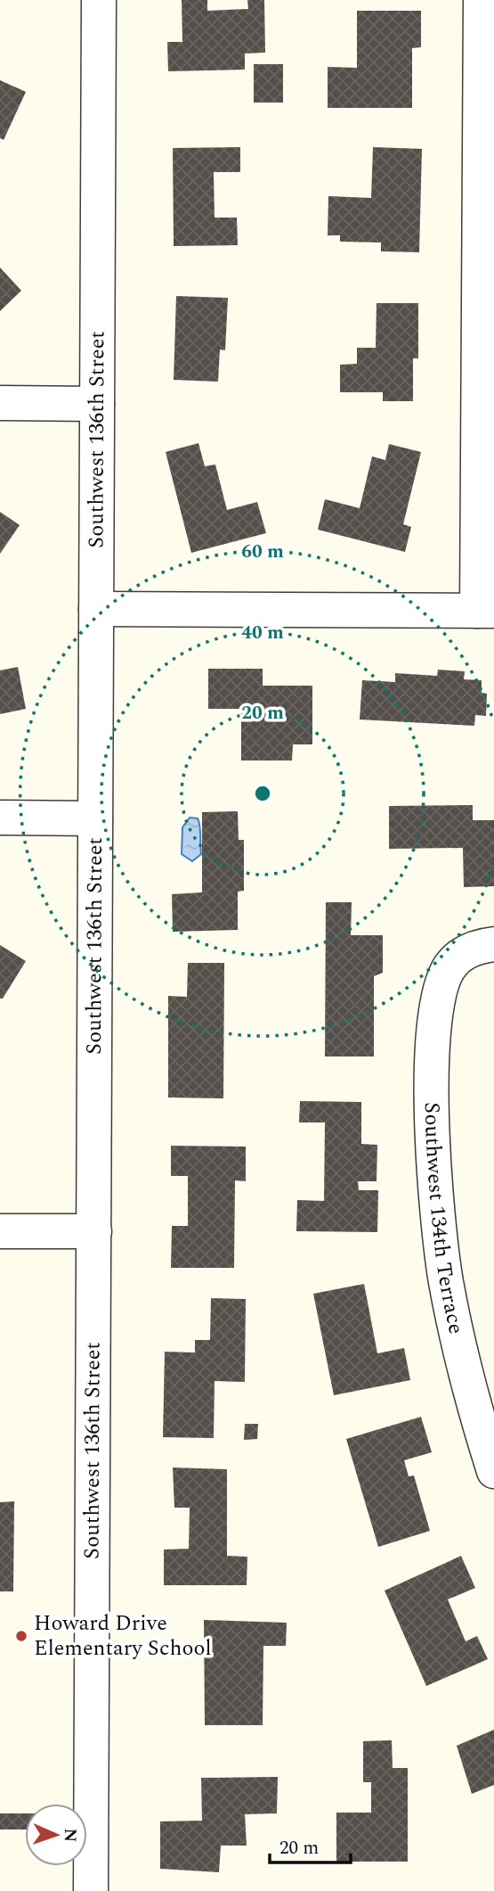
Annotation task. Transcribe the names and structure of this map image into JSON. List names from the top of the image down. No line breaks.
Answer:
{"streets":{"street":["Southwest 136th Street","Southwest 134th Terrace"]},"places":["Howard Drive Elementary School"],"scale_bar":"20 m","north":"right","rings":["60 m","40 m","20 m"]}
